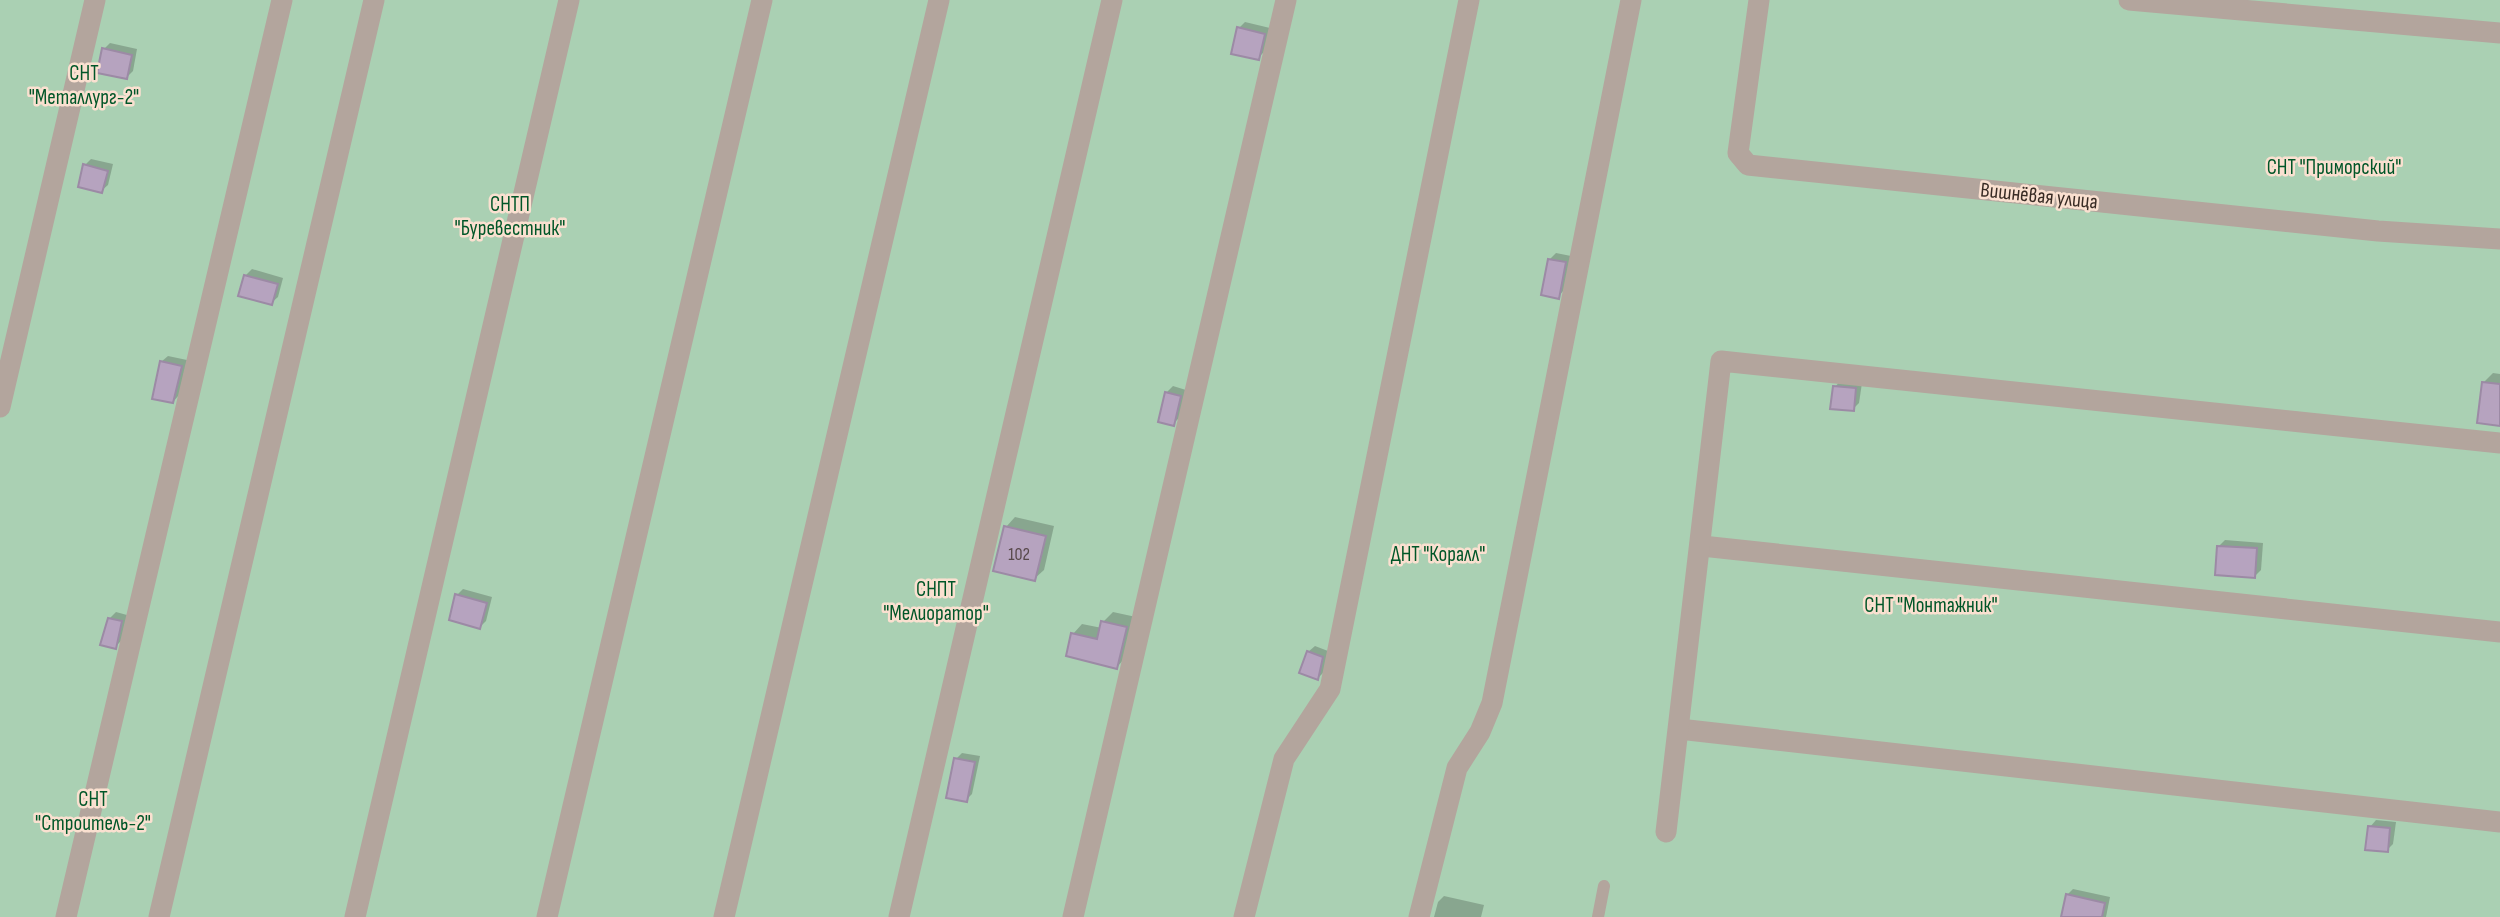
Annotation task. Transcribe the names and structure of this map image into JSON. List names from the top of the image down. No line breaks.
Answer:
{"streets":{"street":["Вишнёвая улица"]},"parks":["СНТ \"Металлург-2\"","СНТ \"Приморский\"","СНТП \"Буревестник\"","ДНТ \"Коралл\"","СНПТ \"Мелиоратор\"","СНТ \"Монтажник\"","СНТ \"Строитель-2\""],"house_numbers":["102"]}
